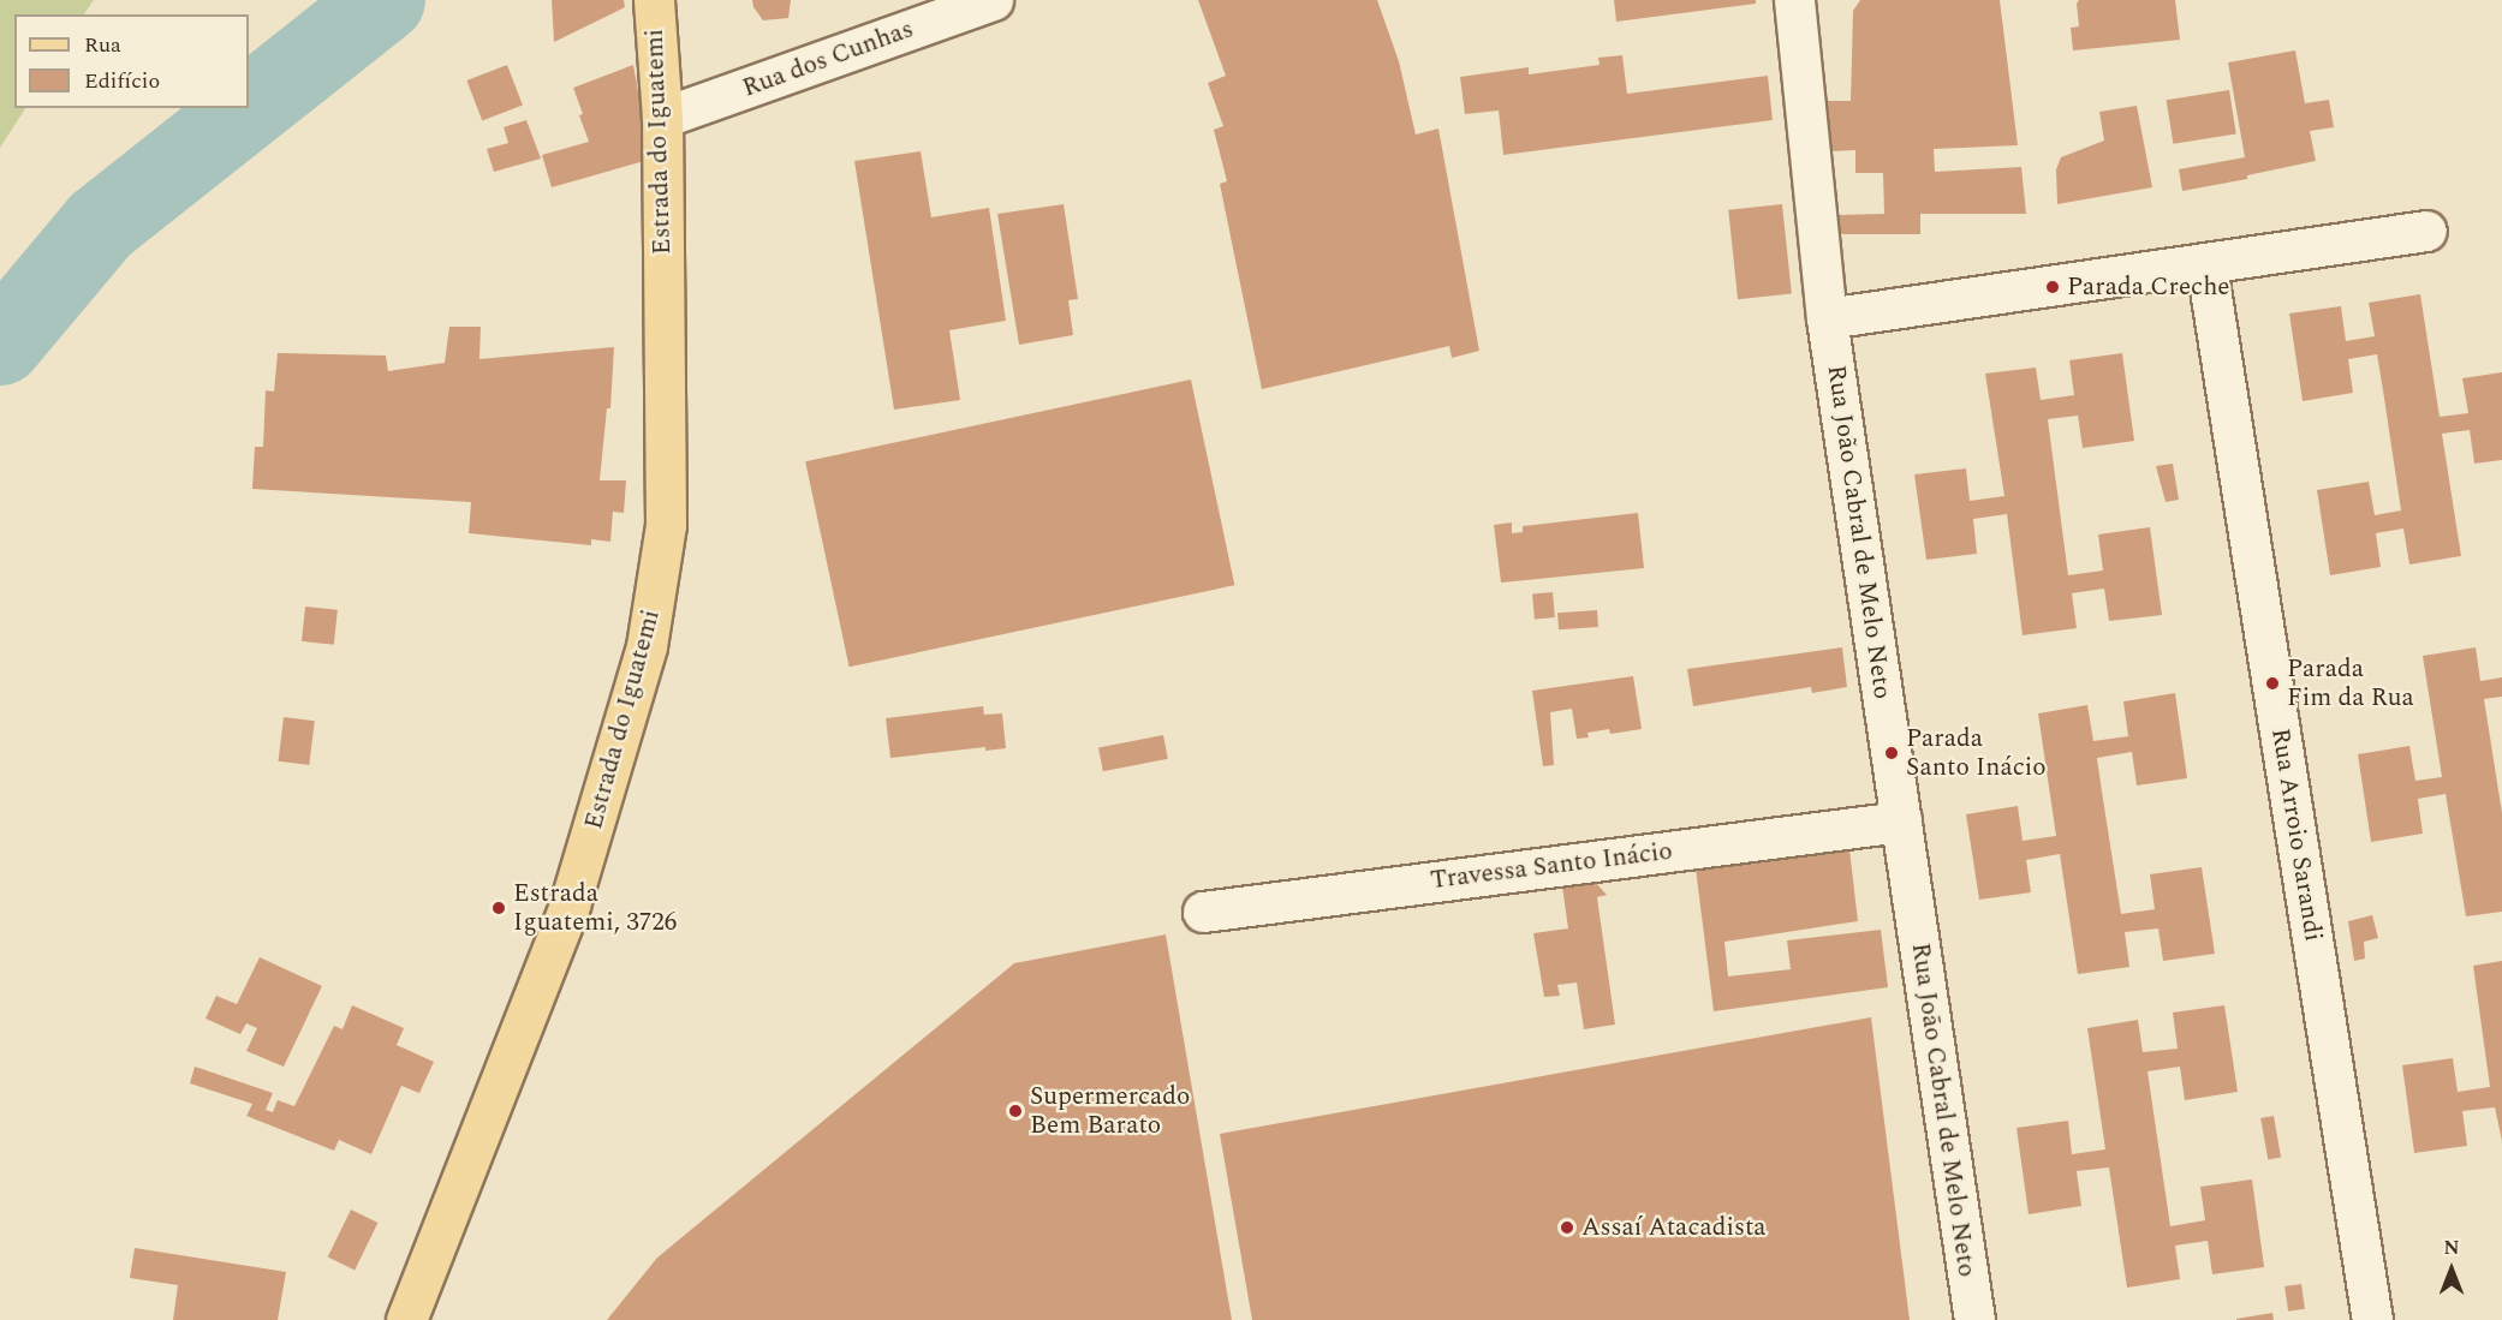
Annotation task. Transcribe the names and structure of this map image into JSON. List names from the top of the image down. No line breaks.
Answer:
{"streets":{"main road":["Estrada do Iguatemi"],"street":["Rua dos Cunhas","Rua João Cabral de Melo Neto","Rua Arroio Sarandi","Travessa Santo Inácio"]},"crossings":[["Rua dos Cunhas","Estrada do Iguatemi"],["Rua João Cabral de Melo Neto","Travessa Santo Inácio"]],"places":["Parada Creche","Parada Fim da Rua","Parada Santo Inácio","Estrada Iguatemi, 3726","Supermercado Bem Barato","Assaí Atacadista"],"legend":["Rua","Edifício"],"north":"top"}
